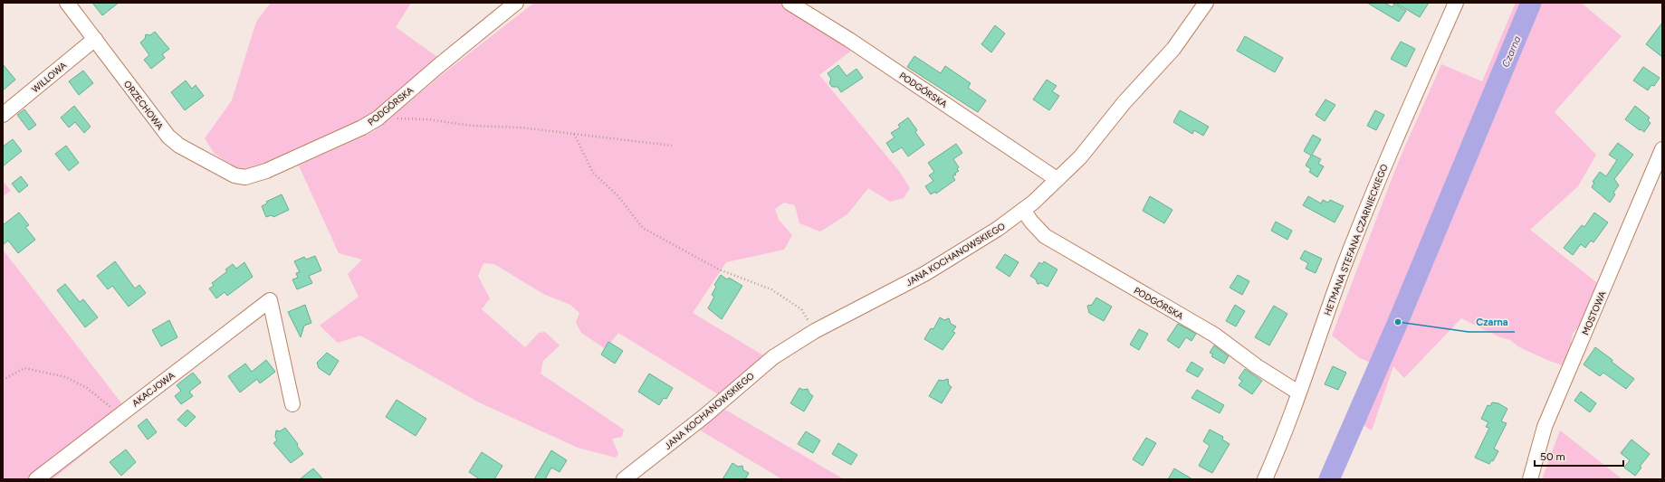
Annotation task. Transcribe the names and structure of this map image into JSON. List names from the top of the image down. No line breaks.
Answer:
{"streets":{"street":["WILLOWA","PODGÓRSKA","ORZECHOWA","HETMANA STEFANA CZARNIECKIEGO","JANA KOCHANOWSKIEGO","MOSTOWA","AKACJOWA"]},"crossings":[["WILLOWA","ORZECHOWA"],["PODGÓRSKA","ORZECHOWA"],["PODGÓRSKA","HETMANA STEFANA CZARNIECKIEGO"],["PODGÓRSKA","JANA KOCHANOWSKIEGO"]],"water":["Czarna"],"places":["Czarna"],"scale_bar":"50 m"}
